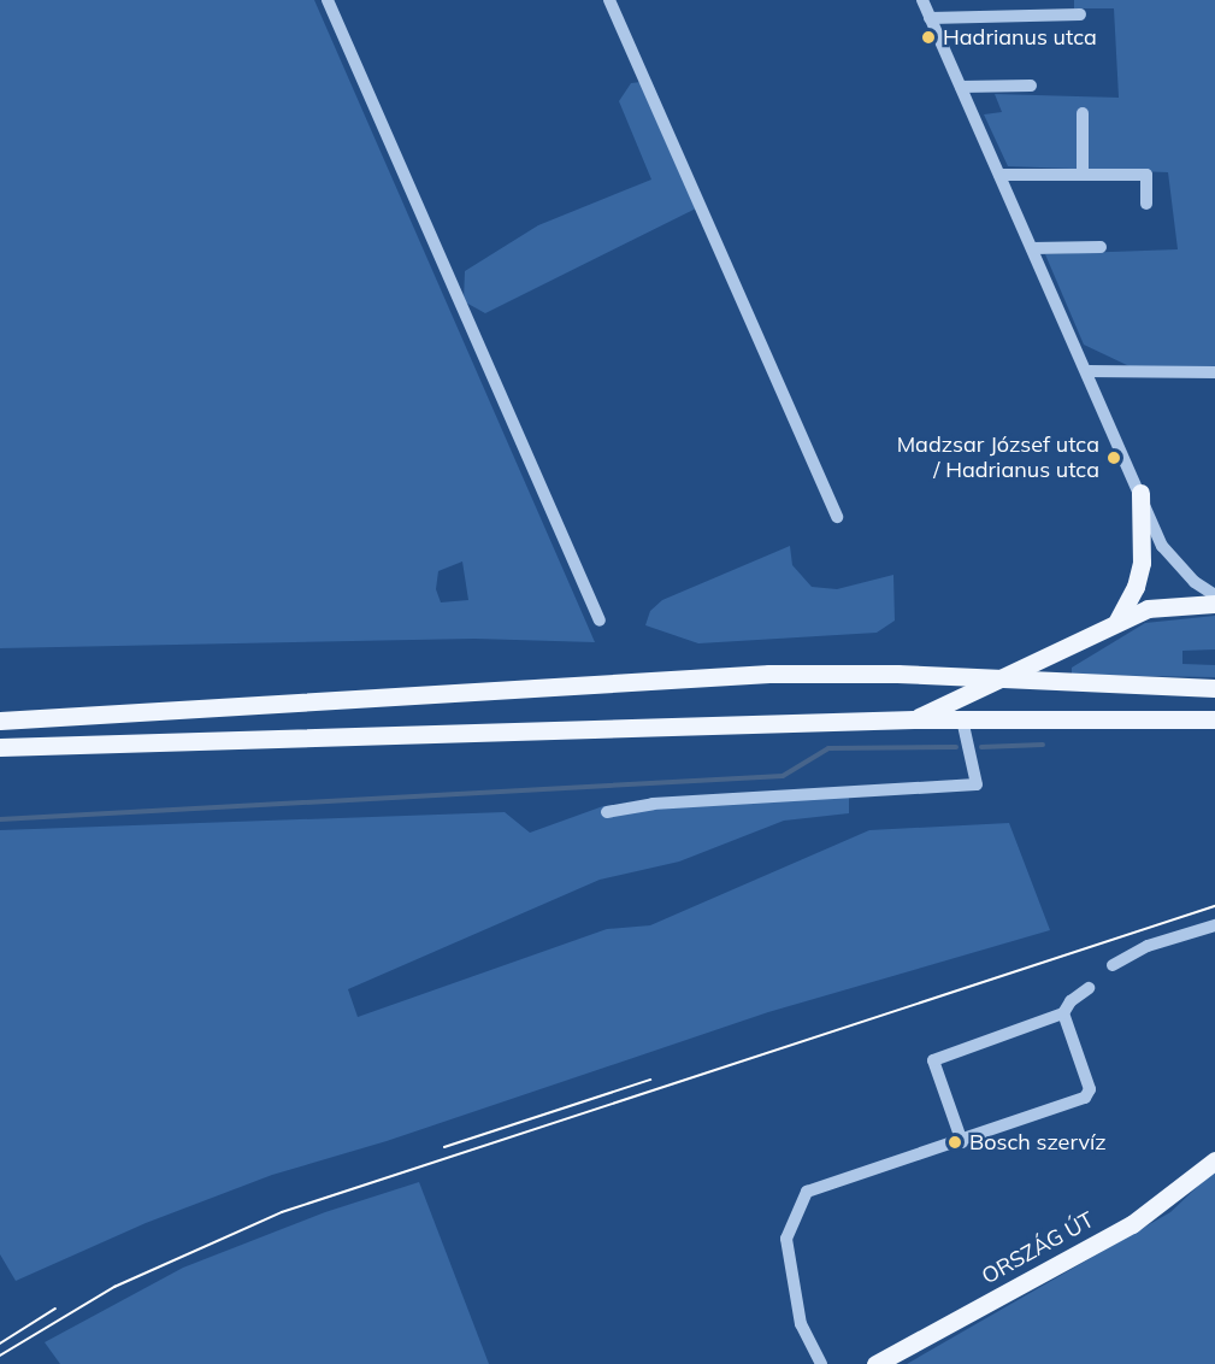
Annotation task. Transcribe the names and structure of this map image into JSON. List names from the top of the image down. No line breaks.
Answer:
{"streets":{"main road":["ORSZÁG ÚT"]},"places":["Hadrianus utca","Madzsar József utca / Hadrianus utca","Bosch szervíz"]}
